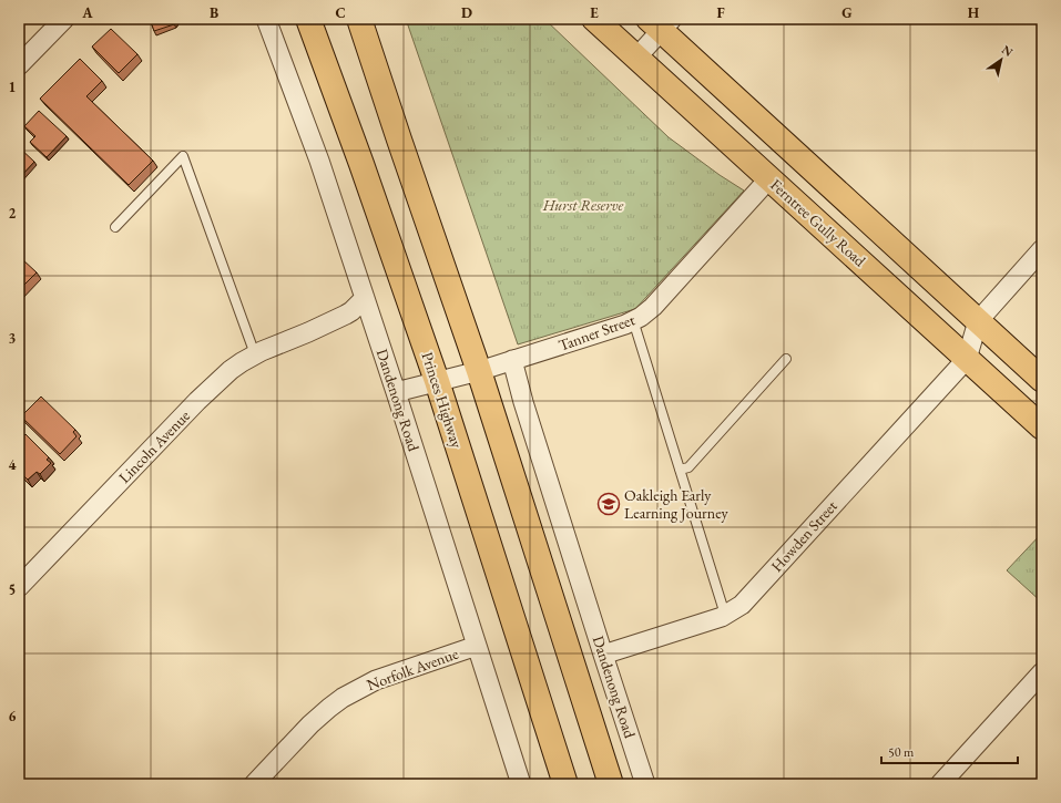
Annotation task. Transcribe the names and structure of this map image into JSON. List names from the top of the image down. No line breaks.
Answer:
{"streets":{"main road":["Ferntree Gully Road","Princes Highway"],"street":["Tanner Street","Dandenong Road","Lincoln Avenue","Howden Street","Norfolk Avenue"]},"crossings":[["Ferntree Gully Road","Tanner Street"],["Ferntree Gully Road","Howden Street"],["Tanner Street","Dandenong Road"],["Tanner Street","Princes Highway"],["Dandenong Road","Lincoln Avenue"],["Dandenong Road","Howden Street"],["Dandenong Road","Norfolk Avenue"]],"parks":["Hurst Reserve"],"places":{"school or university":["Oakleigh Early Learning Journey"]},"scale_bar":"50 m","north":"top right","grid":{"columns":["A","B","C","D","E","F","G","H"],"rows":["1","2","3","4","5","6"]}}
